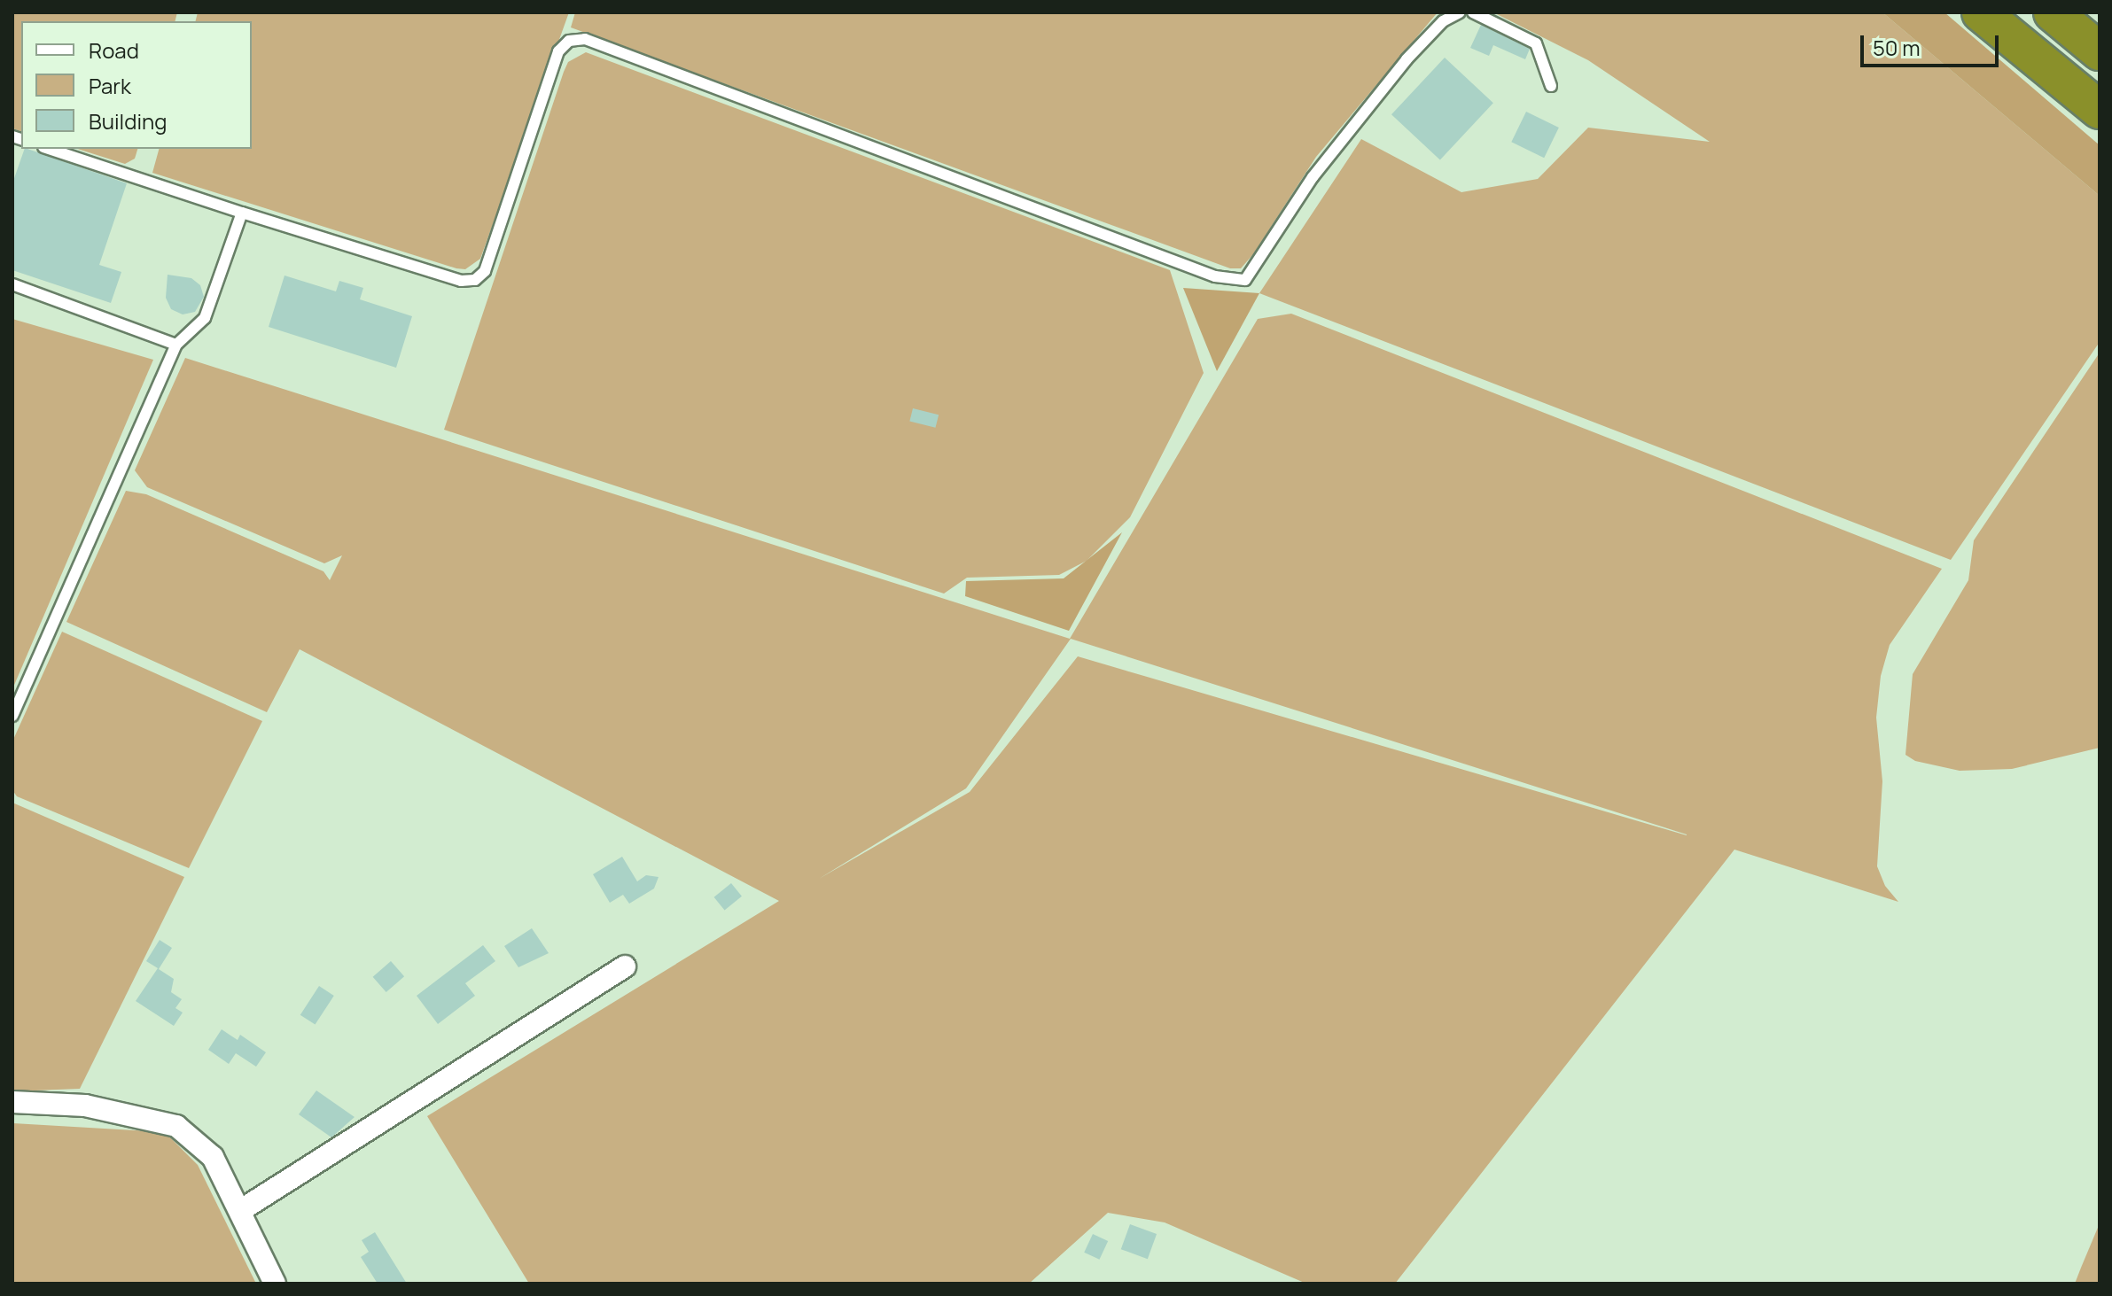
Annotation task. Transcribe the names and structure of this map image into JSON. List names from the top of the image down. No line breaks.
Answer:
{"legend":["Road","Park","Building"],"scale_bar":"50 m"}
